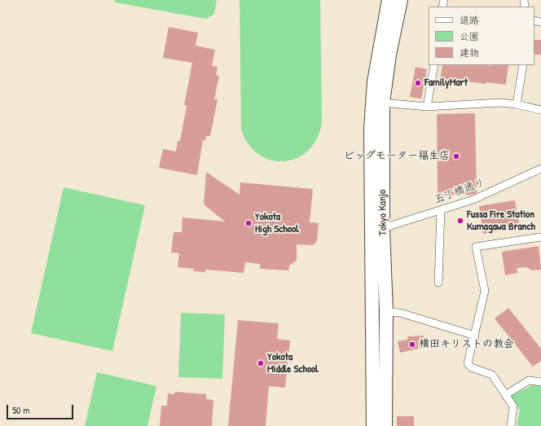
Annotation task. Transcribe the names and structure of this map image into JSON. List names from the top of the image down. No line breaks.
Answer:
{"streets":{"highway":["Tokyo Kanjo"],"street":["五丁橋通り"]},"crossings":[["五丁橋通り","Tokyo Kanjo"]],"places":["FamilyMart","ビッグモーター福生店","Fussa Fire Station Kumagawa Branch","Yokota High School","横田キリストの教会","Yokota Middle School"],"legend":["道路","公園","建物"],"scale_bar":"50 m"}
